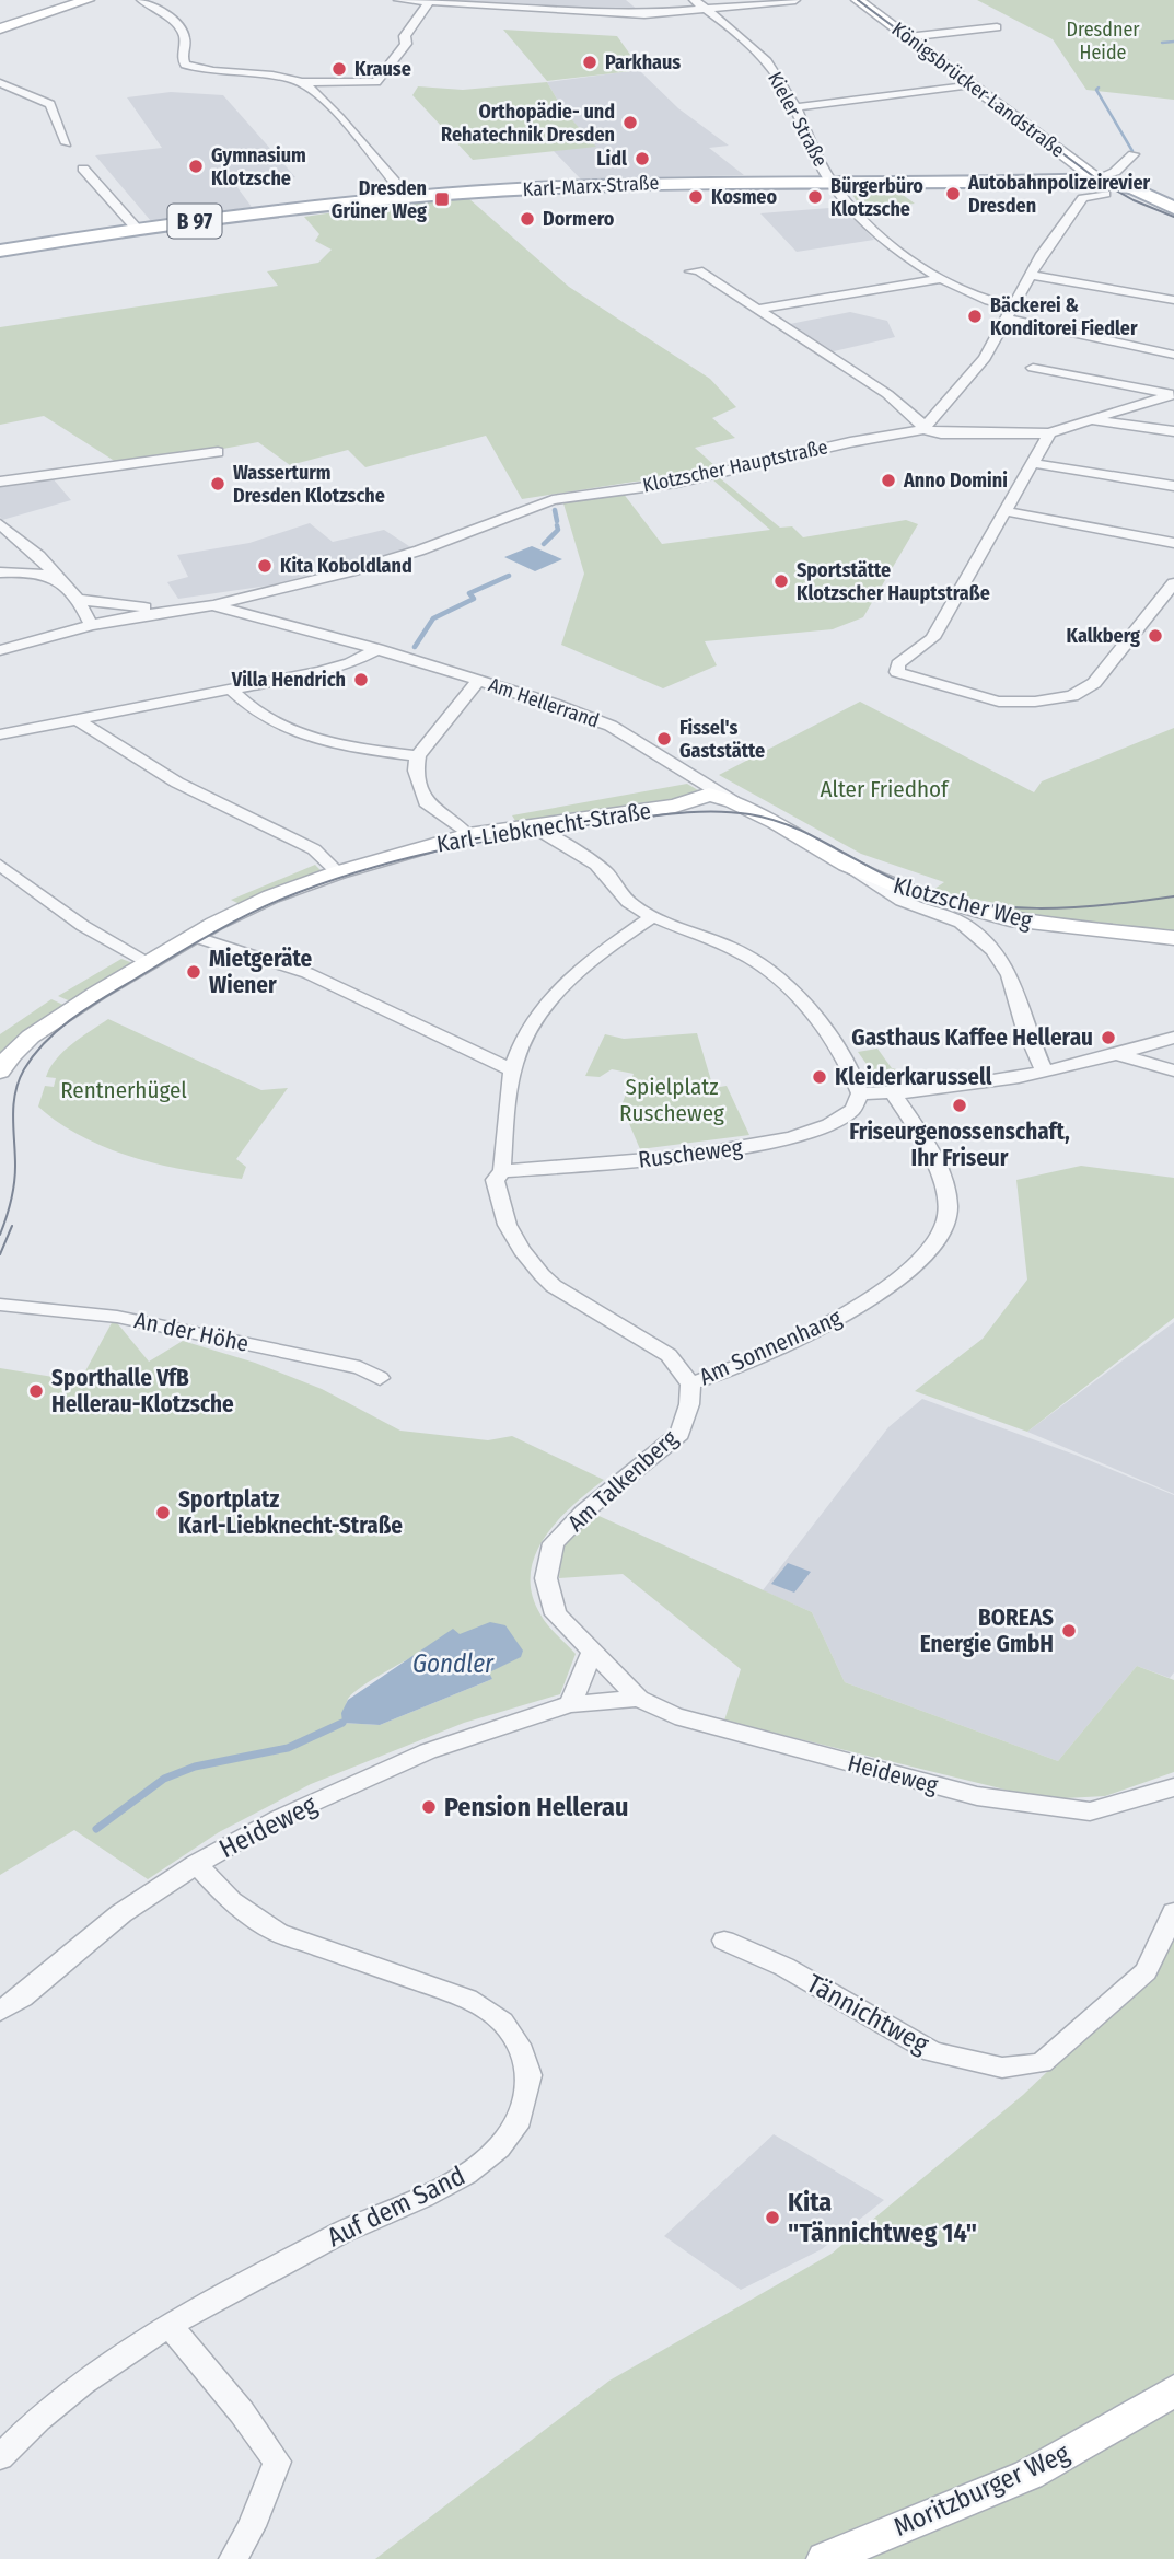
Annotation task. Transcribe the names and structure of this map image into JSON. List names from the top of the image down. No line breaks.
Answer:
{"streets":{"main road":["Königsbrücker Landstraße","Karl-Marx-Straße","B 97"],"street":["Kieler Straße","Klotzscher Hauptstraße","Am Hellerrand","Karl-Liebknecht-Straße","Klotzscher Weg","Ruscheweg","An der Höhe","Am Sonnenhang","Am Talkenberg","Heideweg","Tännichtweg","Auf dem Sand","Moritzburger Weg"]},"crossings":[["Königsbrücker Landstraße","Karl-Marx-Straße"],["Kieler Straße","Karl-Marx-Straße"],["Klotzscher Hauptstraße","Am Hellerrand"],["Am Hellerrand","Karl-Liebknecht-Straße"],["Am Hellerrand","Klotzscher Weg"],["Am Sonnenhang","Am Talkenberg"],["Am Talkenberg","Heideweg"],["Heideweg","Auf dem Sand"]],"water":["Gondler"],"parks":["Dresdner Heide","Alter Friedhof","Spielplatz Ruscheweg","Rentnerhügel"],"places":{"other":["Parkhaus","Krause","Orthopädie- und Rehatechnik Dresden","Lidl","Gymnasium Klotzsche","Autobahnpolizeirevier Dresden","Kosmeo","Bürgerbüro Klotzsche","Dormero","Bäckerei & Konditorei Fiedler","Anno Domini","Wasserturm Dresden Klotzsche","Kita Koboldland","Sportstätte Klotzscher Hauptstraße","Kalkberg","Villa Hendrich","Fissel's Gaststätte","Mietgeräte Wiener","Gasthaus Kaffee Hellerau","Kleiderkarussell","Friseurgenossenschaft, Ihr Friseur","Sporthalle VfB Hellerau-Klotzsche","Sportplatz Karl-Liebknecht-Straße","BOREAS Energie GmbH","Pension Hellerau","Kita \"Tännichtweg 14\""],"transit":["Dresden Grüner Weg"]}}
